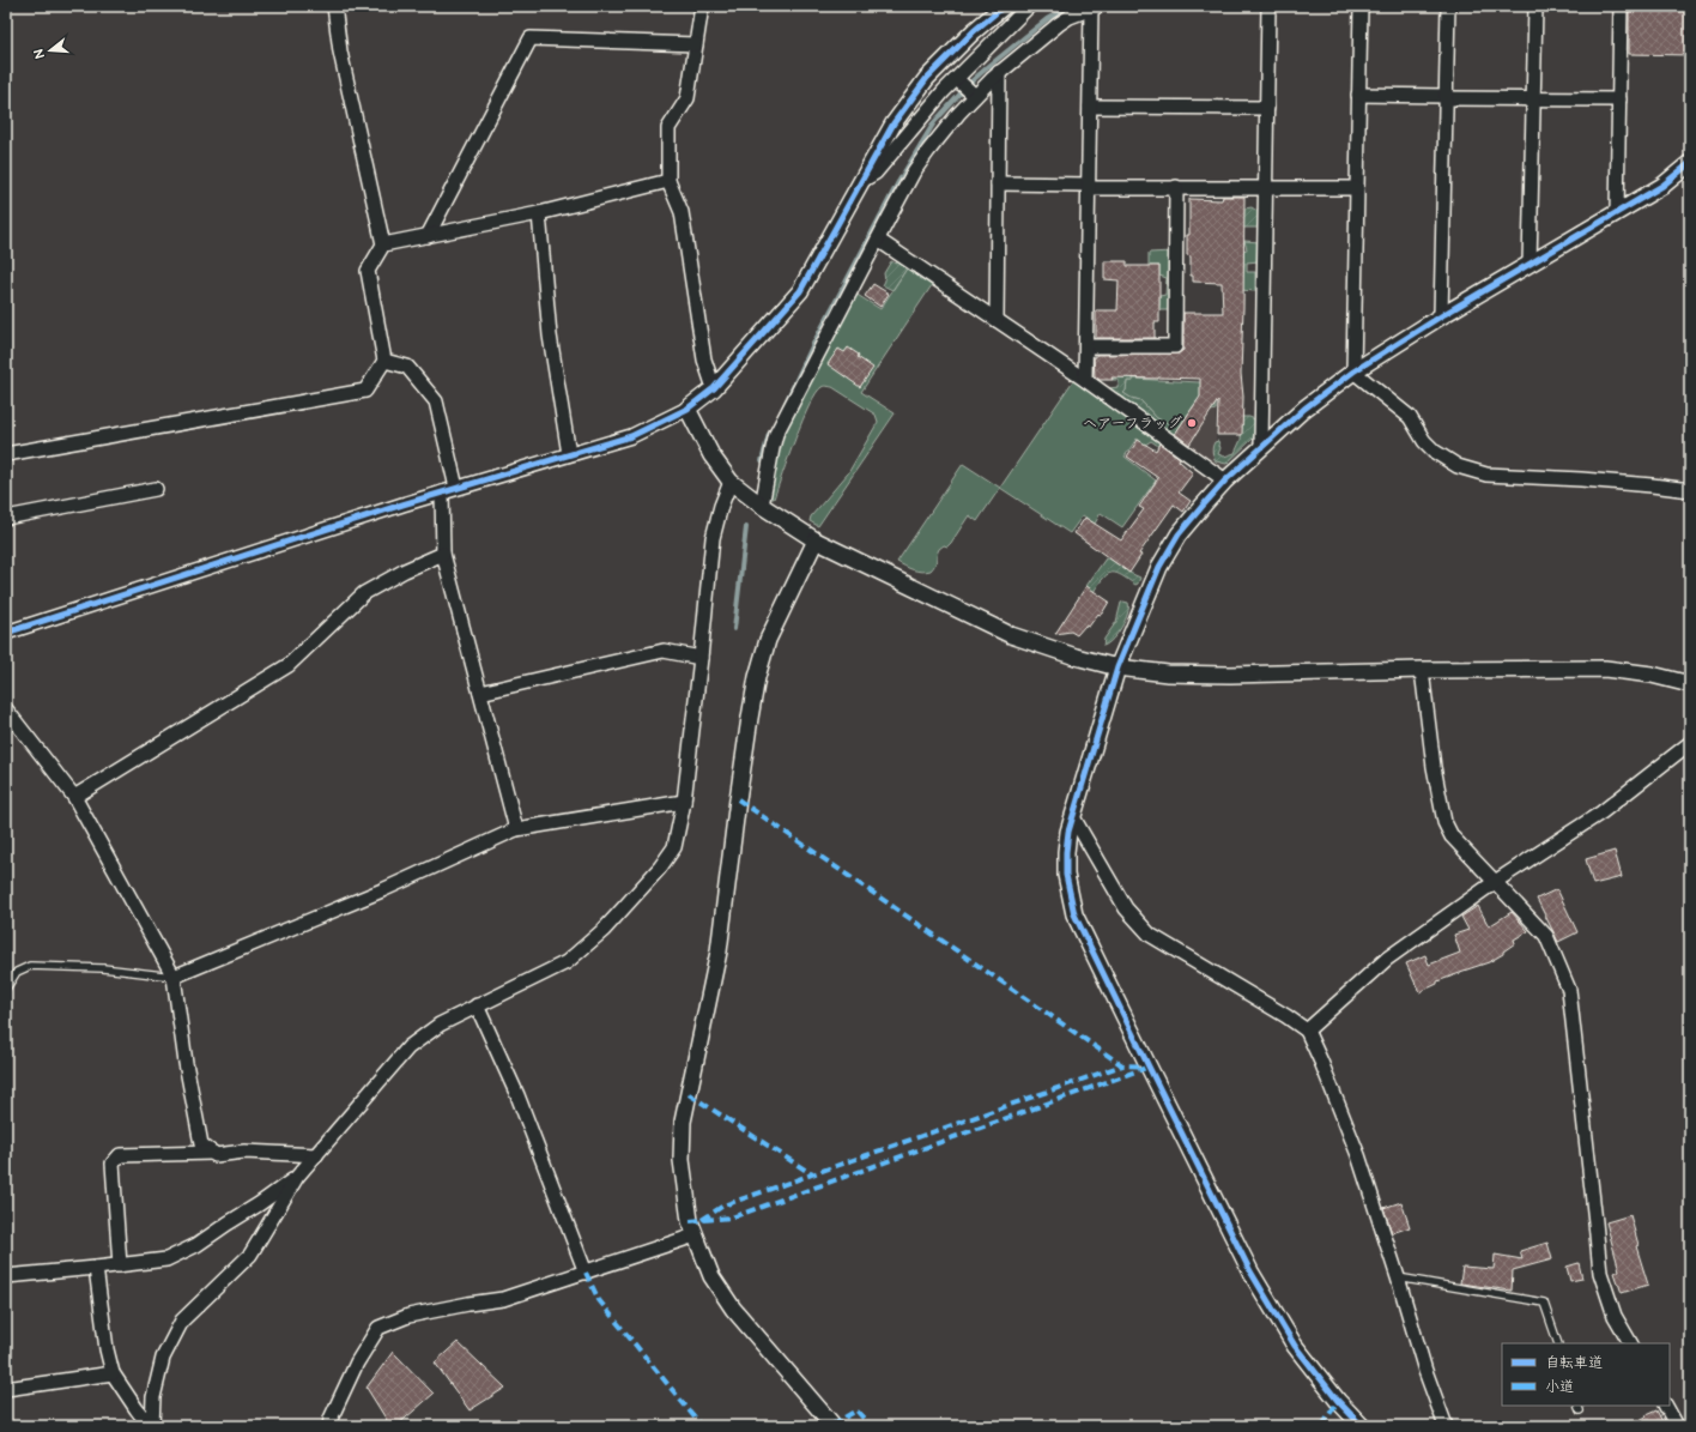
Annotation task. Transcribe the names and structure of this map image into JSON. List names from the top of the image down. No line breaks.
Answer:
{"places":["ヘアーフラッグ"],"legend":["自転車道","小道"],"north":"left"}
